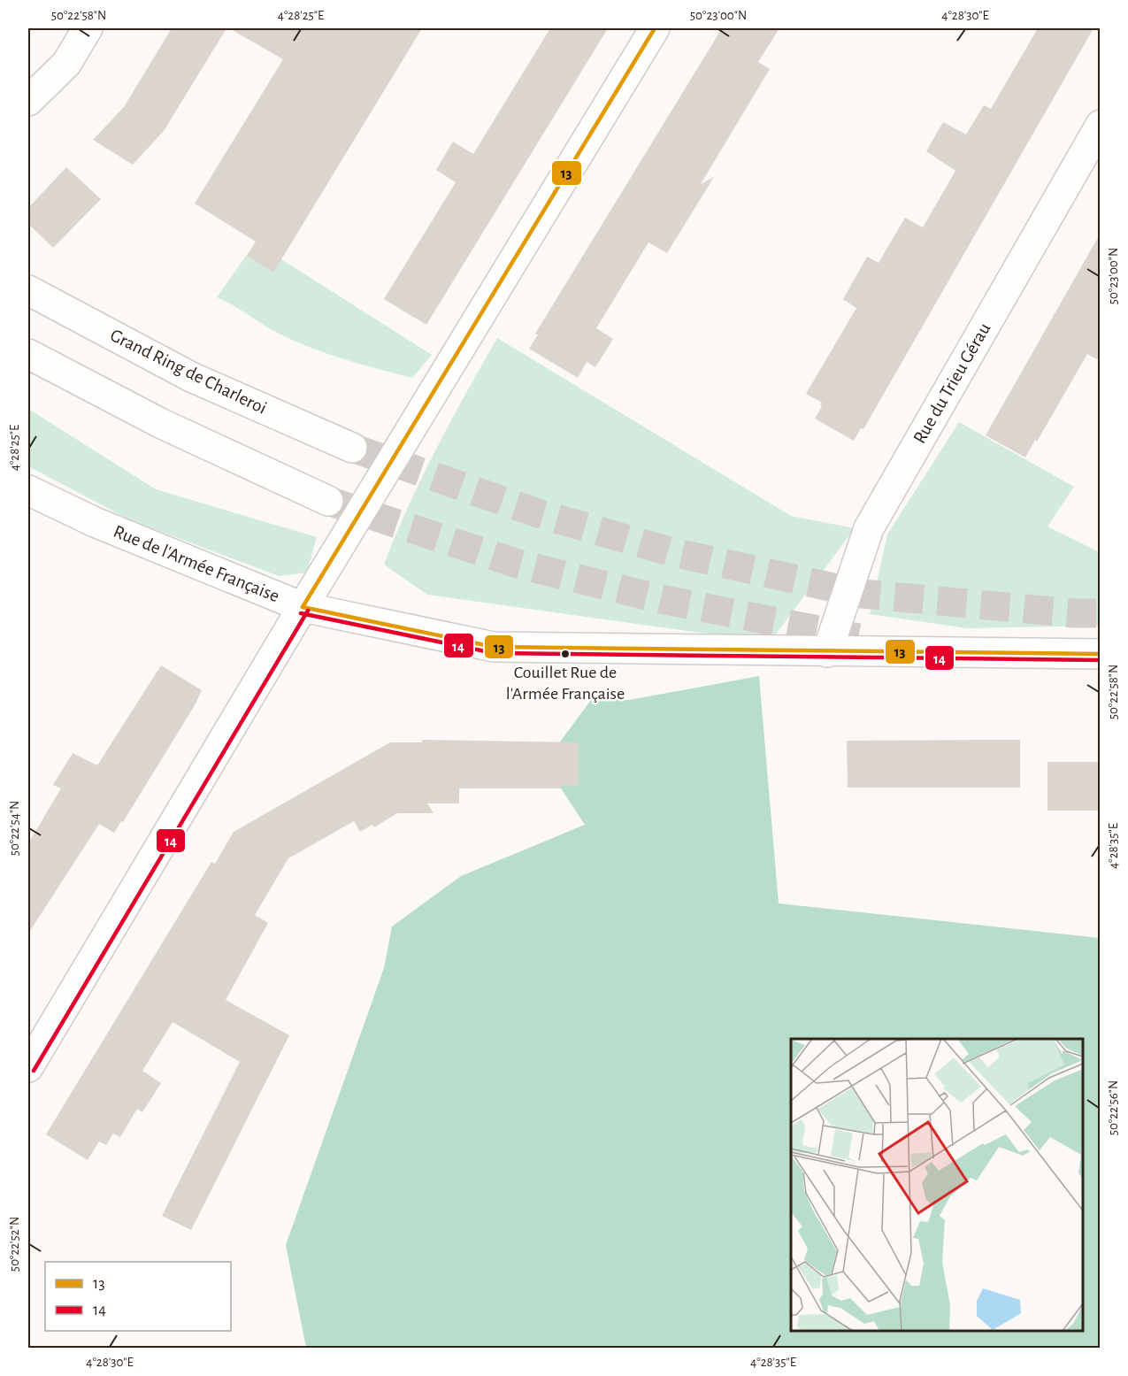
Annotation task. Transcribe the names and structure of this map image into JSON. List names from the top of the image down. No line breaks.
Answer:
{"streets":{"main road":["Grand Ring de Charleroi","Rue du Trieu Gérau","Rue de l'Armée Française"]},"crossings":[["Rue du Trieu Gérau","Rue de l'Armée Française"]],"places":["Couillet Rue de l'Armée Française"],"lines":["transit line 13","transit line 14"],"legend":["13","14"],"coordinates":["50°22'58\"N","4°28'25\"E","50°23'00\"N","4°28'30\"E","50°22'54\"N","4°28'35\"E","50°22'56\"N","50°22'52\"N"]}
